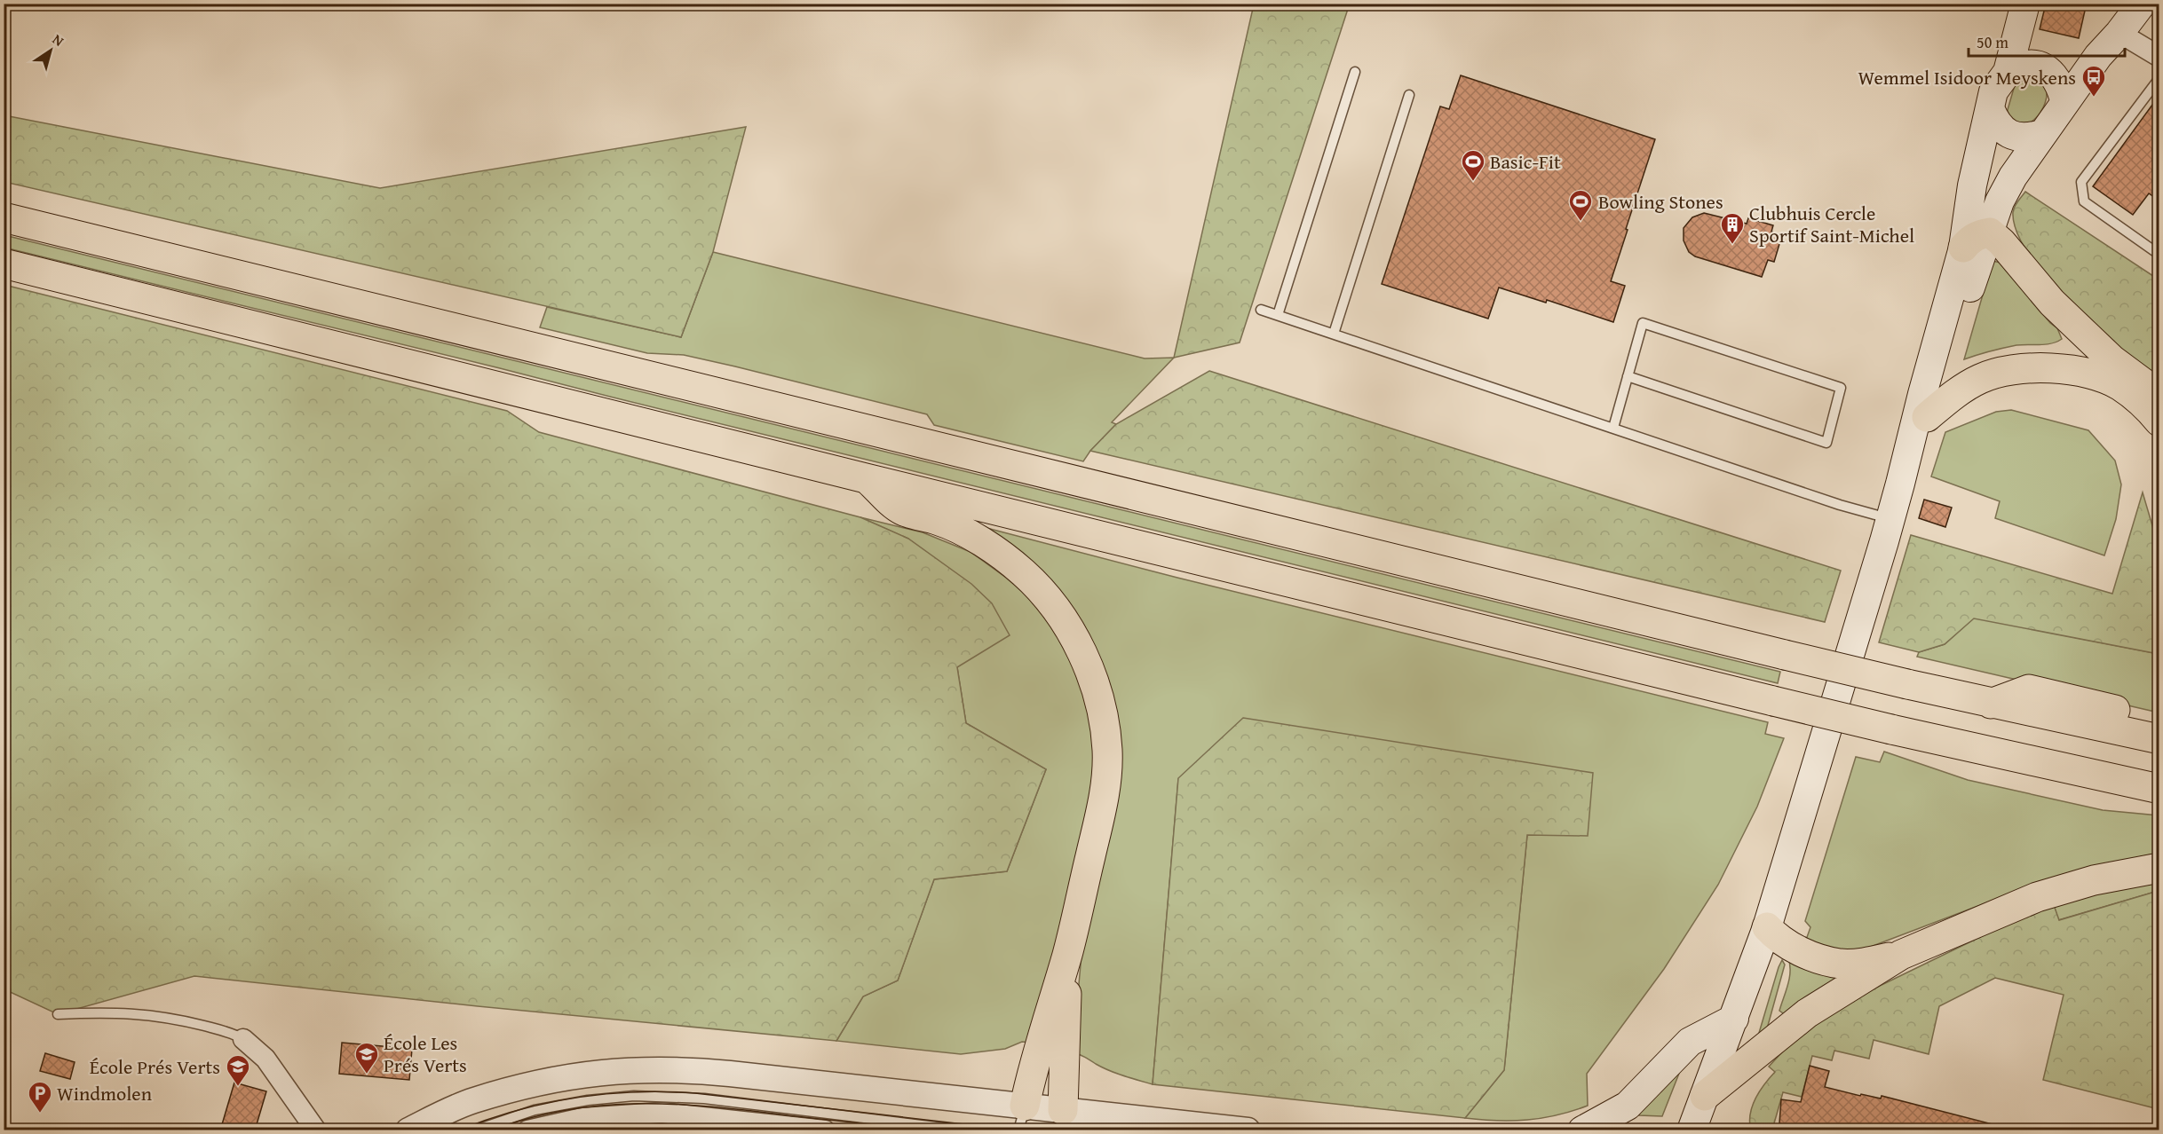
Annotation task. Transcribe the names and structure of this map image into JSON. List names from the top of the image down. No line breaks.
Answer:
{"places":{"bus stop":["Wemmel Isidoor Meyskens"],"sports":["Basic-Fit","Bowling Stones"],"building":["Clubhuis Cercle Sportif Saint-Michel"],"school or university":["École Les Prés Verts","École Prés Verts"],"parking":["Windmolen"]},"scale_bar":"50 m","north":"top right"}
